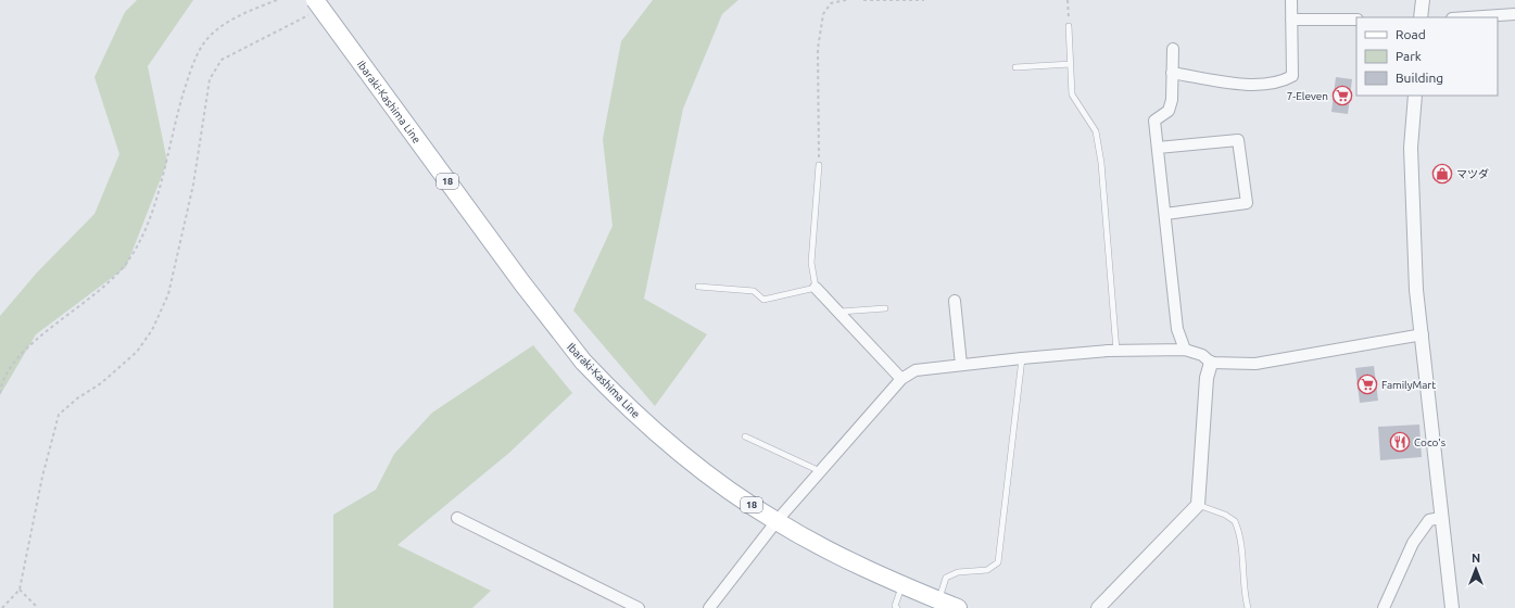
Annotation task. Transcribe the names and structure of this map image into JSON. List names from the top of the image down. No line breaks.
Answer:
{"streets":{"main road":["Ibaraki-Kashima Line","18"]},"places":{"supermarket":["7-Eleven","FamilyMart"],"shop":["マツダ"],"restaurant":["Coco's"]},"legend":["Road","Park","Building"],"north":"top"}
